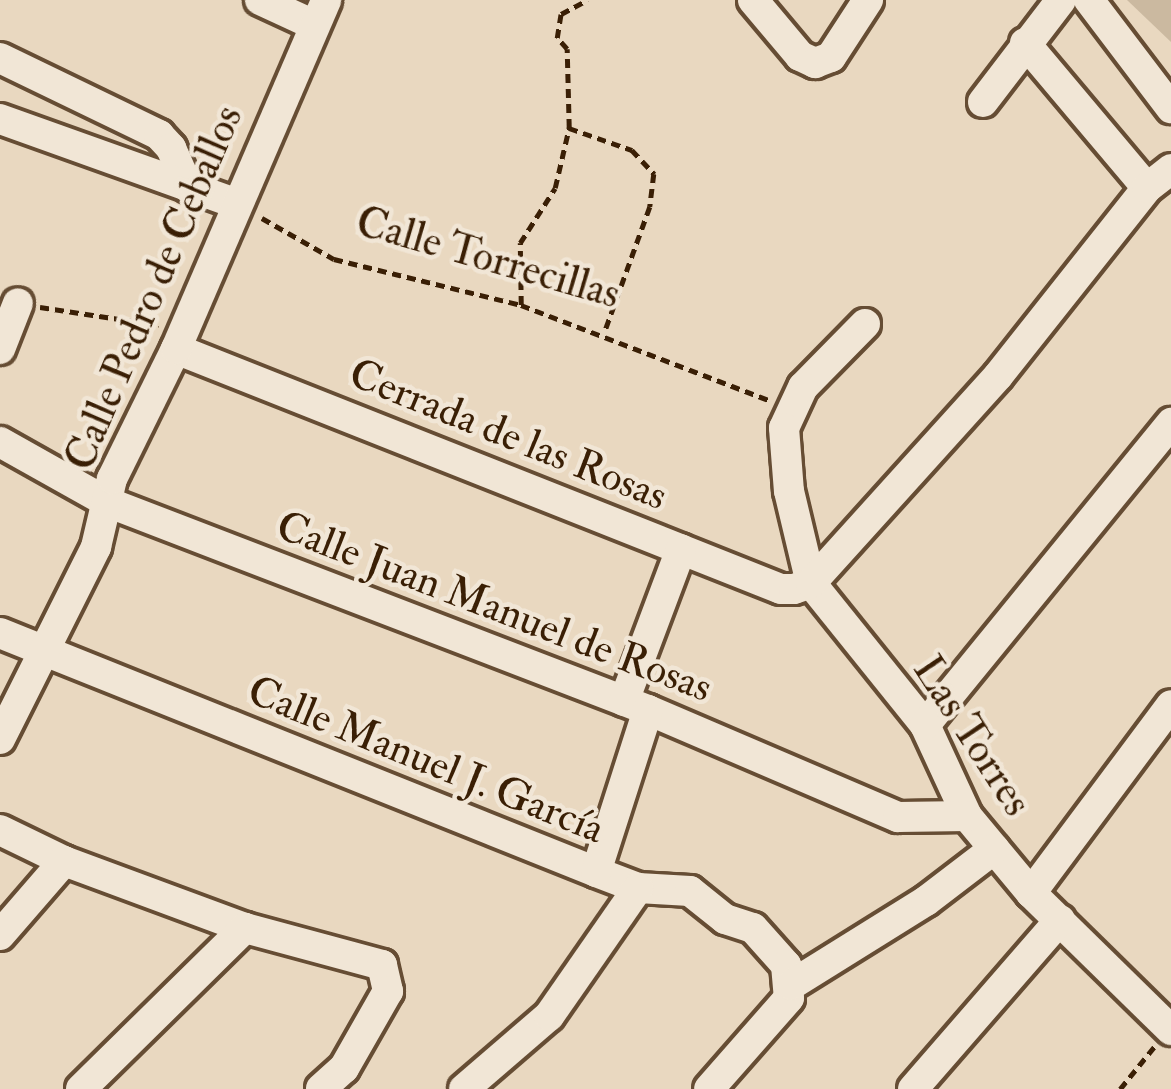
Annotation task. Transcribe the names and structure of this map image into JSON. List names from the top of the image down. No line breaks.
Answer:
{"streets":{"street":["Calle Pedro de Ceballos","Cerrada de las Rosas","Calle Juan Manuel de Rosas","Las Torres","Calle Manuel J. García"],"path":["Calle Torrecillas"]},"crossings":[["Calle Torrecillas","Calle Pedro de Ceballos"],["Calle Pedro de Ceballos","Cerrada de las Rosas"],["Calle Pedro de Ceballos","Calle Juan Manuel de Rosas"],["Calle Pedro de Ceballos","Calle Manuel J. García"],["Cerrada de las Rosas","Las Torres"],["Calle Juan Manuel de Rosas","Las Torres"]]}
